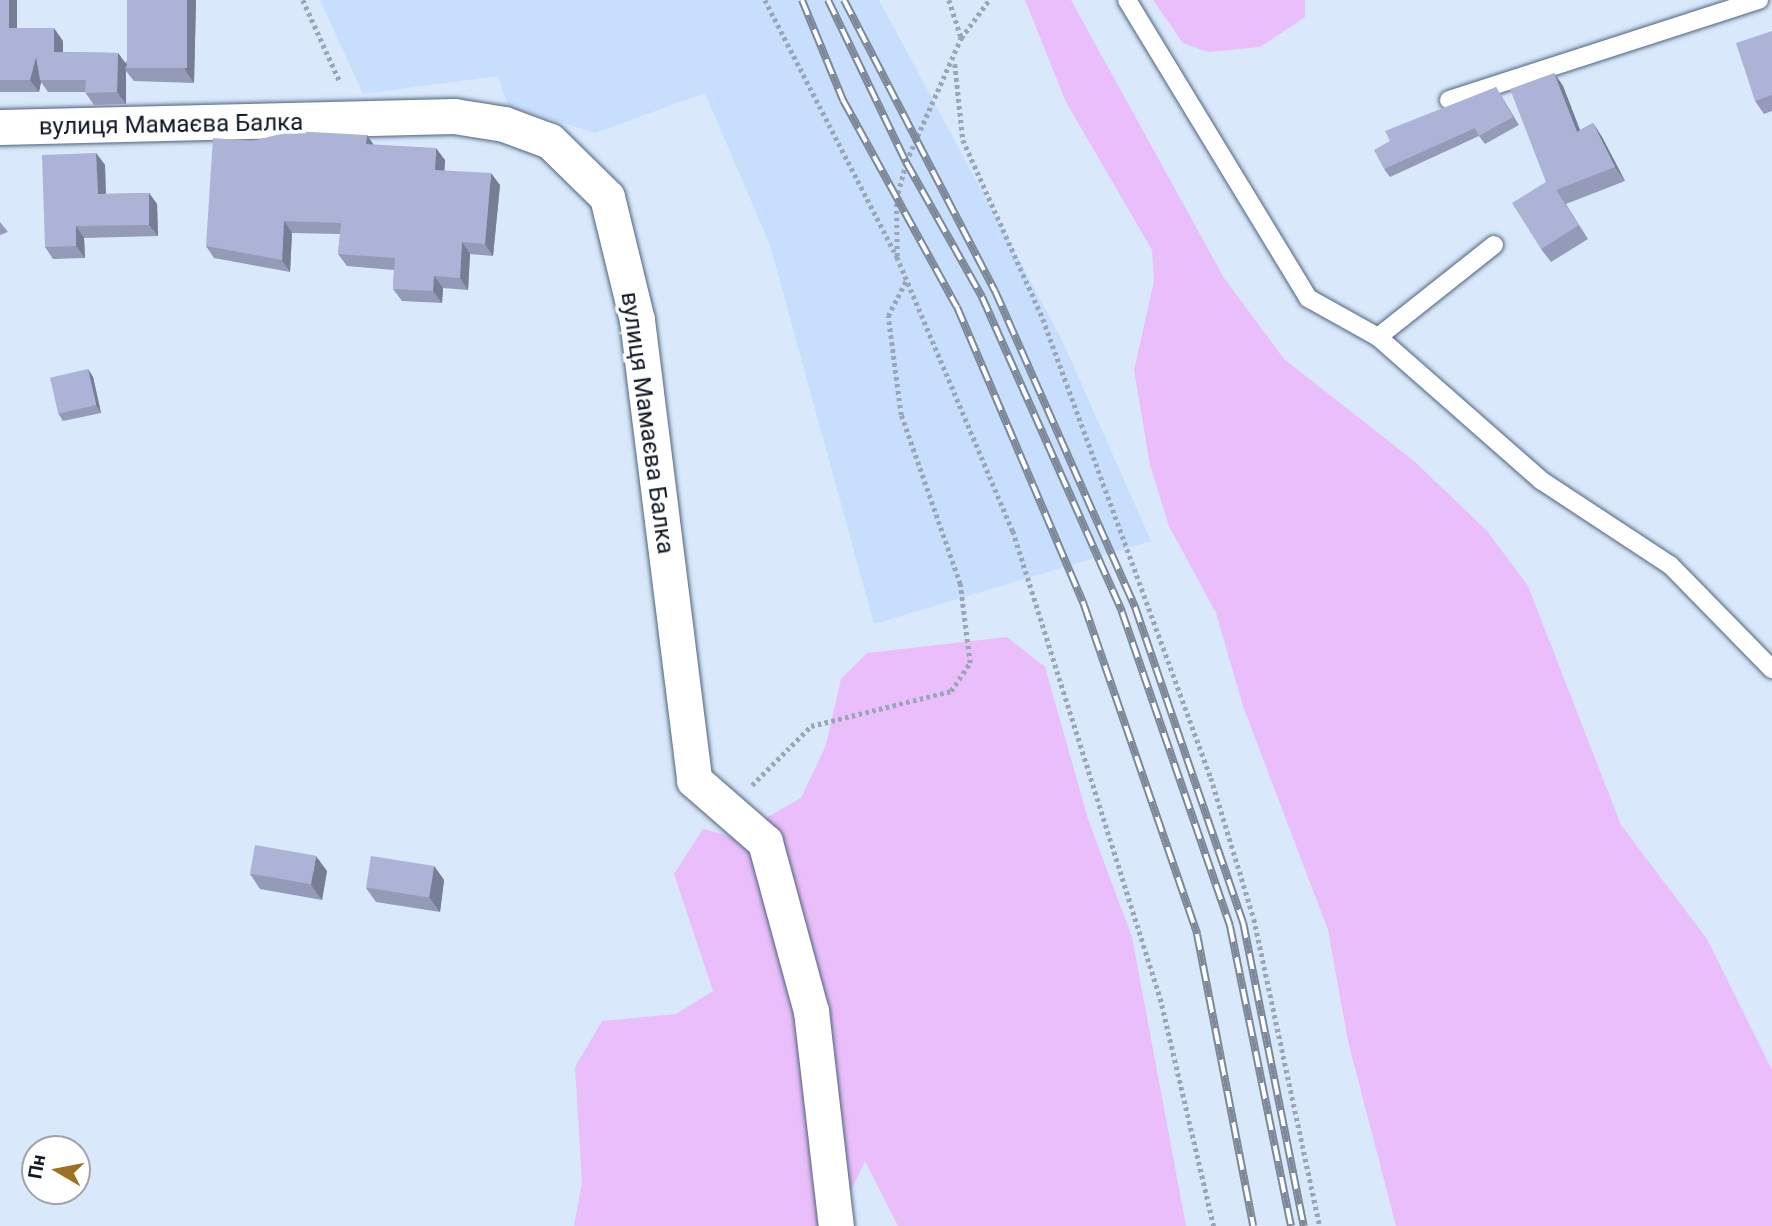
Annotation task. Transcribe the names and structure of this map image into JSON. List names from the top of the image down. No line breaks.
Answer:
{"streets":{"street":["вулиця Мамаєва Балка"]},"north":"left"}
